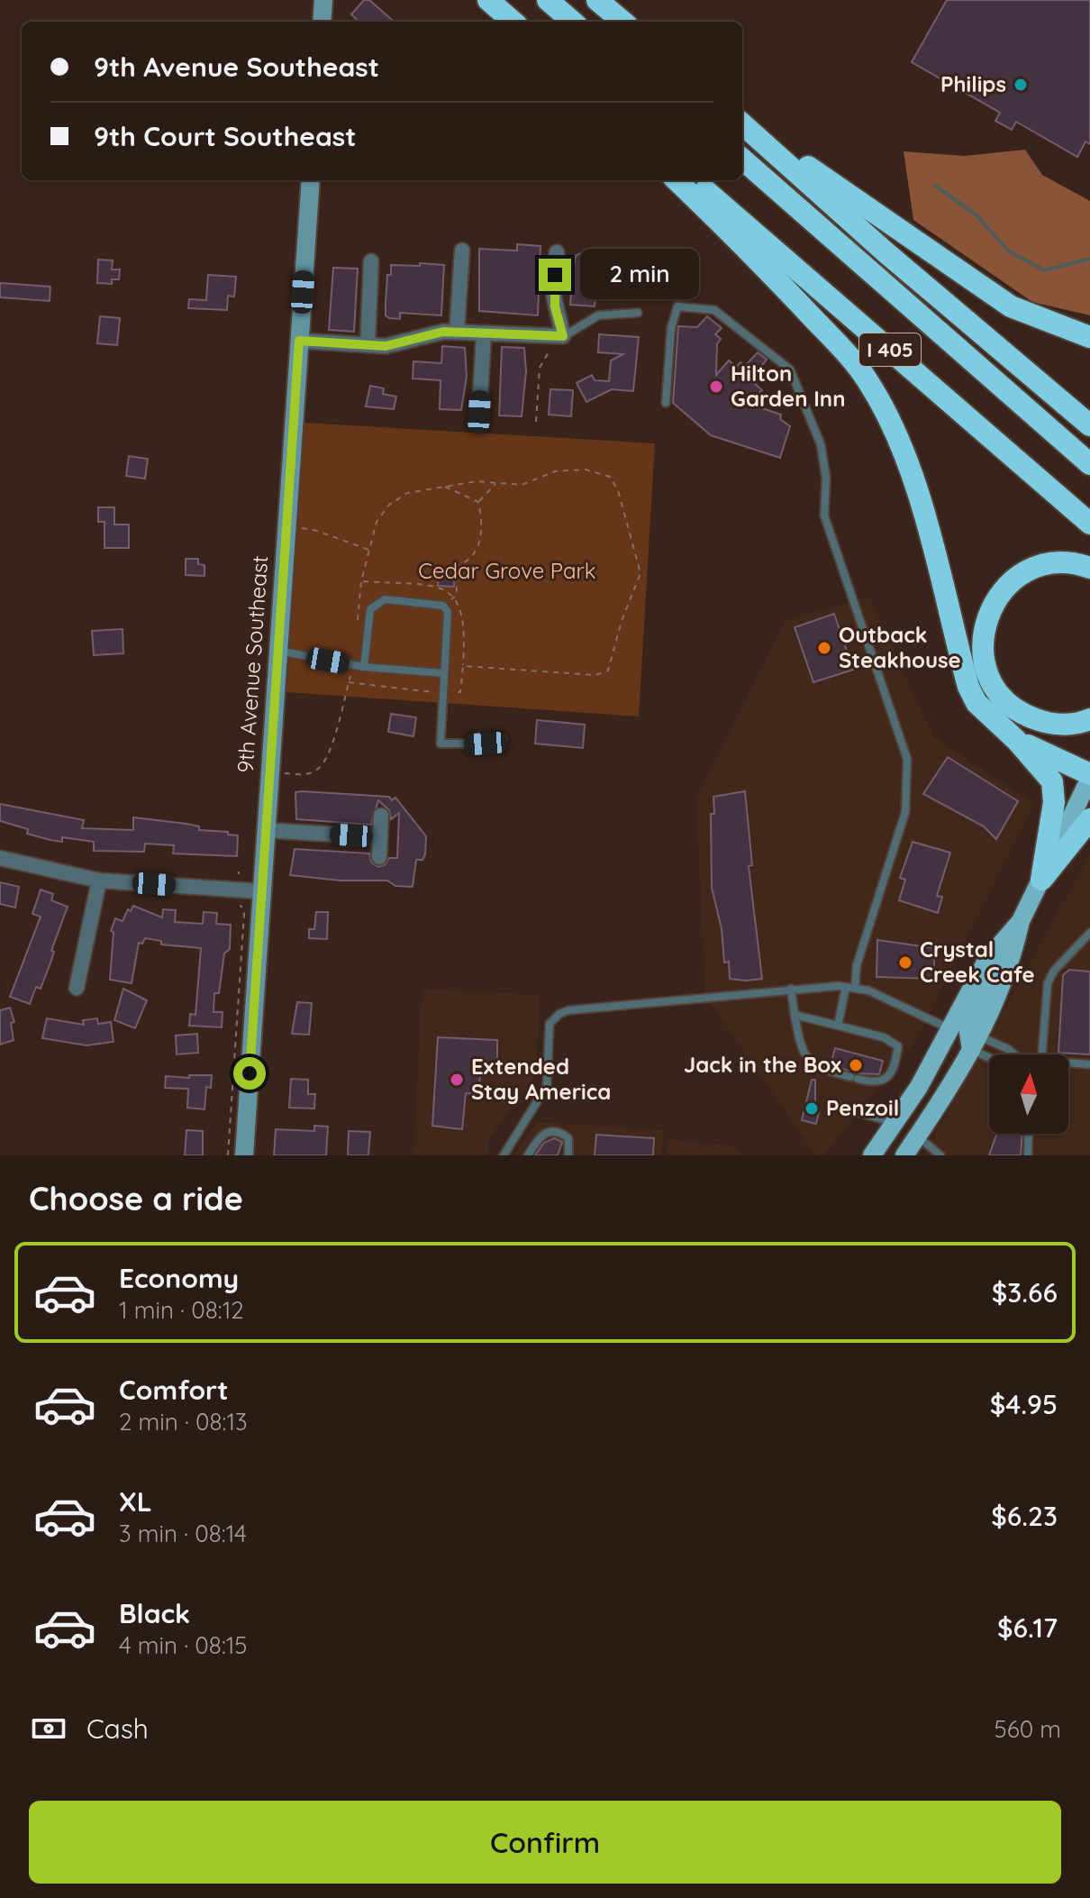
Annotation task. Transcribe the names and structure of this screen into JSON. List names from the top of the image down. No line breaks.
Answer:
{"streets":{"highway":["I 405"],"main road":["9th Avenue Southeast"]},"parks":["Cedar Grove Park"],"places":["Philips","Hilton Garden Inn","Outback Steakhouse","Crystal Creek Cafe","Jack in the Box","Extended Stay America","Penzoil"],"north":"top","page":{"banner":["9th Avenue Southeast","9th Court Southeast"],"bubble":"2 min","heading":"Choose a ride","list":[{"name":"Economy","note":"1 min · 08:12","value":"$3.66"},{"name":"Comfort","note":"2 min · 08:13","value":"$4.95"},{"name":"XL","note":"3 min · 08:14","value":"$6.23"},{"name":"Black","note":"4 min · 08:15","value":"$6.17"}],"pay":["Cash","560 m"],"buttons":"Confirm"}}
